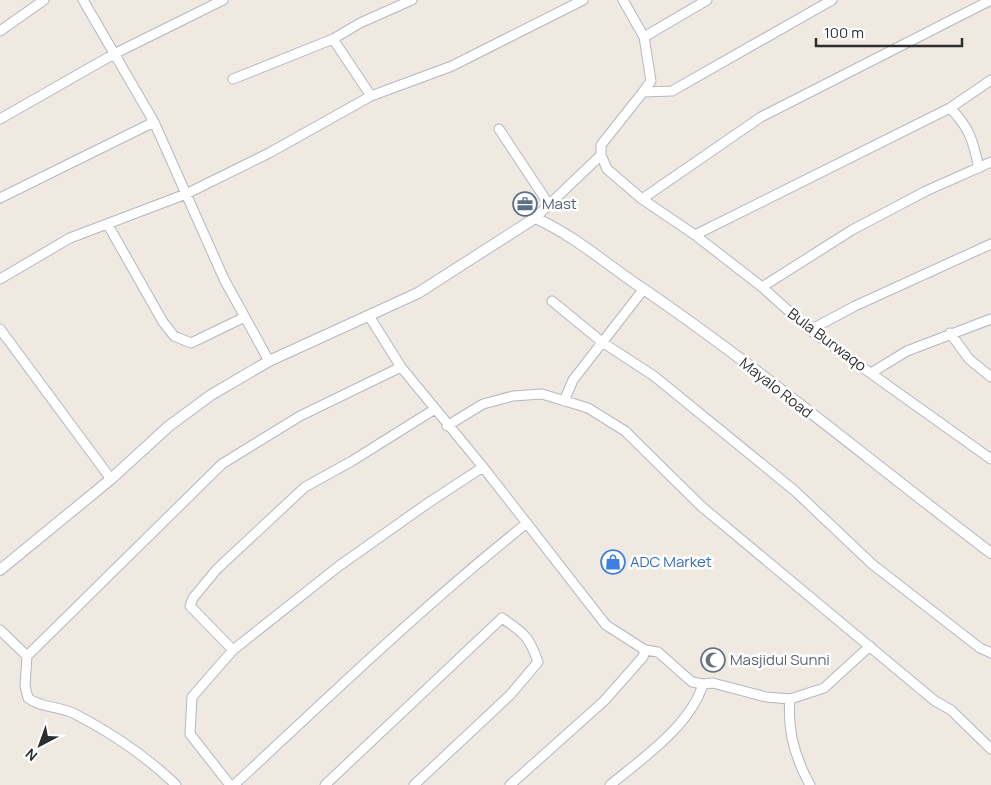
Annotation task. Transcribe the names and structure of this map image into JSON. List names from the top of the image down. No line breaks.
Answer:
{"streets":{"street":["Bula Burwaqo","Mayalo Road"]},"places":{"office":["Mast"],"shop":["ADC Market"],"mosque":["Masjidul Sunni"]},"scale_bar":"100 m","north":"bottom left"}
